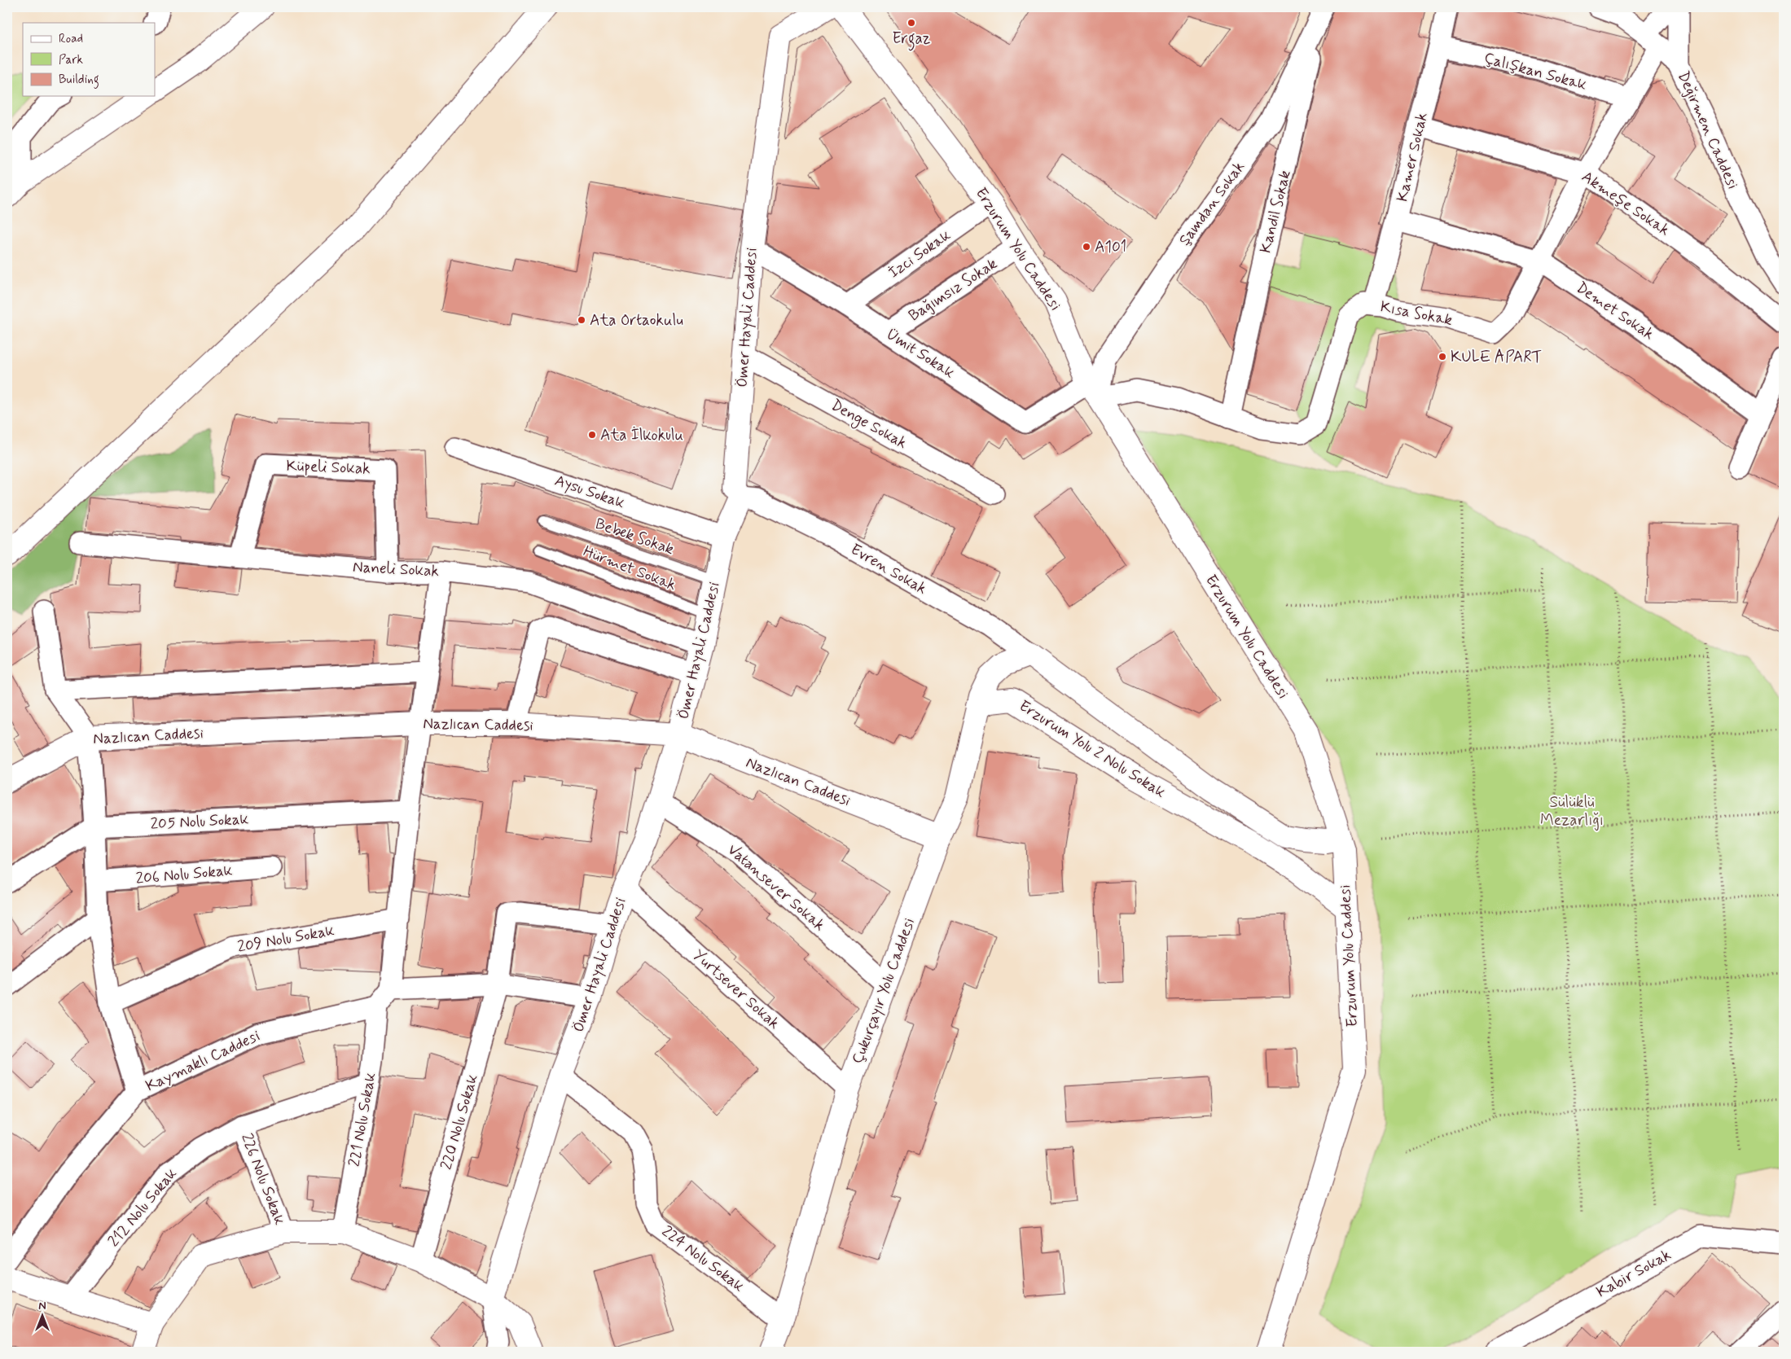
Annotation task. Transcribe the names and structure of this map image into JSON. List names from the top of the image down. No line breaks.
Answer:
{"streets":{"street":["Çalışkan Sokak","Değirmen Caddesi","Kamer Sokak","Şamdan Sokak","Akmeşe Sokak","Kandil Sokak","Erzurum Yolu Caddesi","İzci Sokak","Bağımsız Sokak","Demet Sokak","Kısa Sokak","Ömer Hayali Caddesi","Ümit Sokak","Denge Sokak","Küpeli Sokak","Aysu Sokak","Naneli Sokak","Evren Sokak","Nazlıcan Caddesi","Erzurum Yolu 2 Nolu Sokak","205 Nolu Sokak","206 Nolu Sokak","Vatansever Sokak","209 Nolu Sokak","Yurtsever Sokak","Çukurçayır Yolu Caddesi","Kaymaklı Caddesi","221 Nolu Sokak","220 Nolu Sokak","226 Nolu Sokak","212 Nolu Sokak","224 Nolu Sokak","Kabir Sokak"],"lane":["Bebek Sokak","Hürmet Sokak"]},"crossings":[["Çalışkan Sokak","Kamer Sokak"],["Çalışkan Sokak","Kısa Sokak"],["Değirmen Caddesi","Kısa Sokak"],["Kamer Sokak","Akmeşe Sokak"],["Kamer Sokak","Demet Sokak"],["Kamer Sokak","Kısa Sokak"],["Şamdan Sokak","Kandil Sokak"],["Şamdan Sokak","Erzurum Yolu Caddesi"],["Şamdan Sokak","Kısa Sokak"],["Şamdan Sokak","Ümit Sokak"],["Akmeşe Sokak","Kısa Sokak"],["Kandil Sokak","Kısa Sokak"],["Erzurum Yolu Caddesi","İzci Sokak"],["Erzurum Yolu Caddesi","Bağımsız Sokak"],["Erzurum Yolu Caddesi","Kısa Sokak"],["Erzurum Yolu Caddesi","Ümit Sokak"],["Erzurum Yolu Caddesi","Erzurum Yolu 2 Nolu Sokak"],["İzci Sokak","Ümit Sokak"],["Bağımsız Sokak","Ümit Sokak"],["Demet Sokak","Kısa Sokak"],["Kısa Sokak","Ümit Sokak"],["Ömer Hayali Caddesi","Ümit Sokak"],["Ömer Hayali Caddesi","Denge Sokak"],["Ömer Hayali Caddesi","Aysu Sokak"],["Ömer Hayali Caddesi","Bebek Sokak"],["Ömer Hayali Caddesi","Hürmet Sokak"],["Ömer Hayali Caddesi","Naneli Sokak"],["Ömer Hayali Caddesi","Evren Sokak"],["Ömer Hayali Caddesi","Nazlıcan Caddesi"],["Ömer Hayali Caddesi","Vatansever Sokak"],["Ömer Hayali Caddesi","Yurtsever Sokak"],["Ömer Hayali Caddesi","220 Nolu Sokak"],["Ömer Hayali Caddesi","224 Nolu Sokak"],["Küpeli Sokak","Naneli Sokak"],["Evren Sokak","Erzurum Yolu 2 Nolu Sokak"],["Evren Sokak","Çukurçayır Yolu Caddesi"],["Nazlıcan Caddesi","Çukurçayır Yolu Caddesi"],["Erzurum Yolu 2 Nolu Sokak","Çukurçayır Yolu Caddesi"],["Vatansever Sokak","Çukurçayır Yolu Caddesi"],["Yurtsever Sokak","Çukurçayır Yolu Caddesi"],["Çukurçayır Yolu Caddesi","224 Nolu Sokak"],["Kaymaklı Caddesi","221 Nolu Sokak"],["221 Nolu Sokak","212 Nolu Sokak"],["226 Nolu Sokak","212 Nolu Sokak"]],"parks":["Sülüklü Mezarlığı"],"places":["Ergaz","A101","Ata Ortaokulu","KULE APART","Ata İlkokulu"],"legend":["Road","Park","Building"],"north":"top"}
